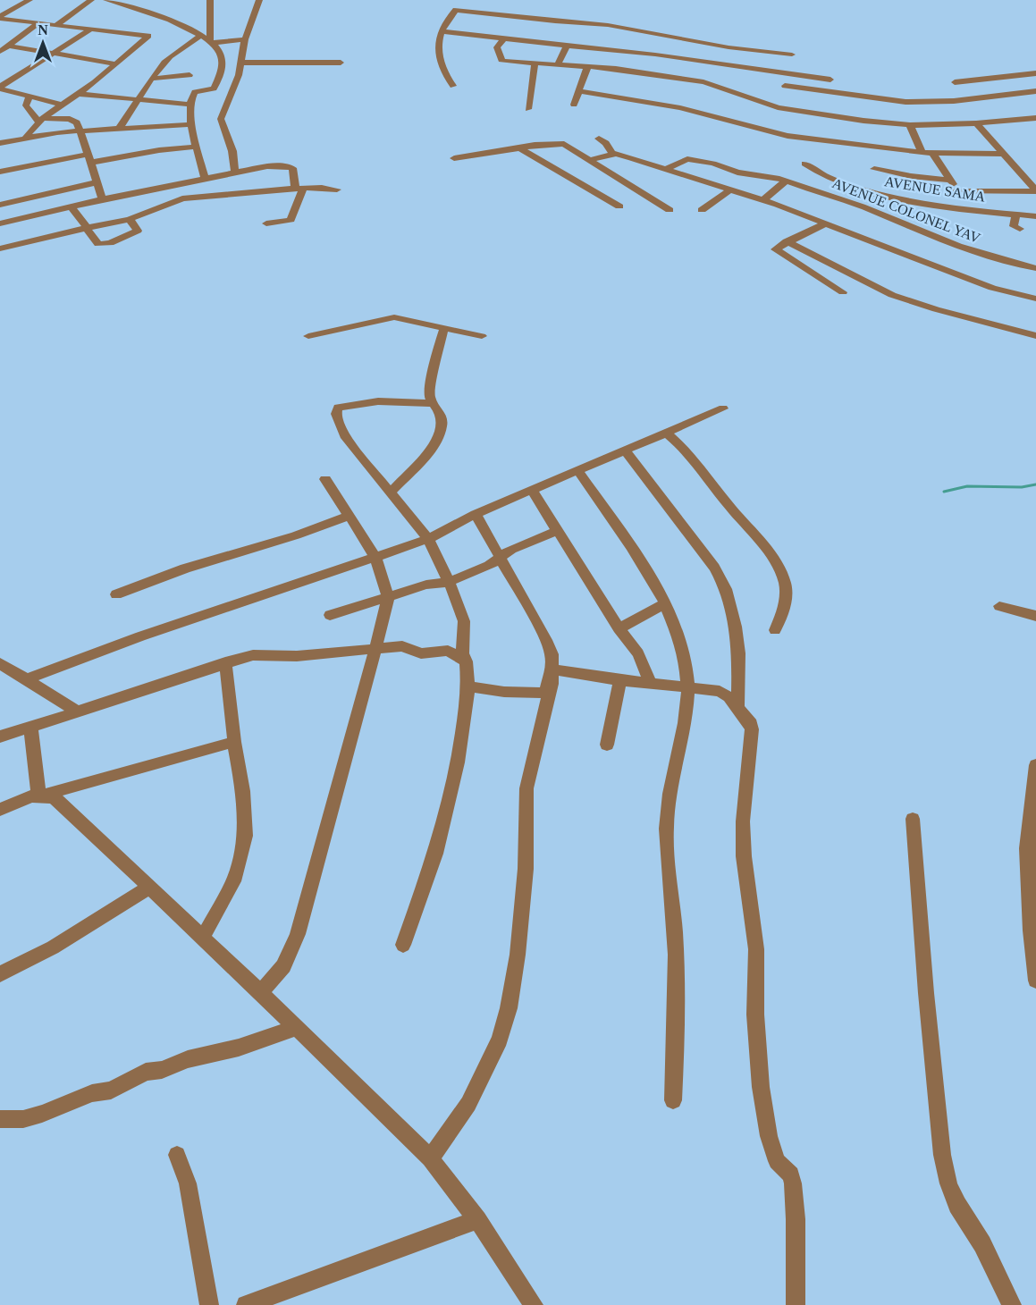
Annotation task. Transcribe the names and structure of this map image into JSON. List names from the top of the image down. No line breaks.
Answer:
{"streets":{"street":["AVENUE SAMA","AVENUE COLONEL YAV"]},"north":"top"}
